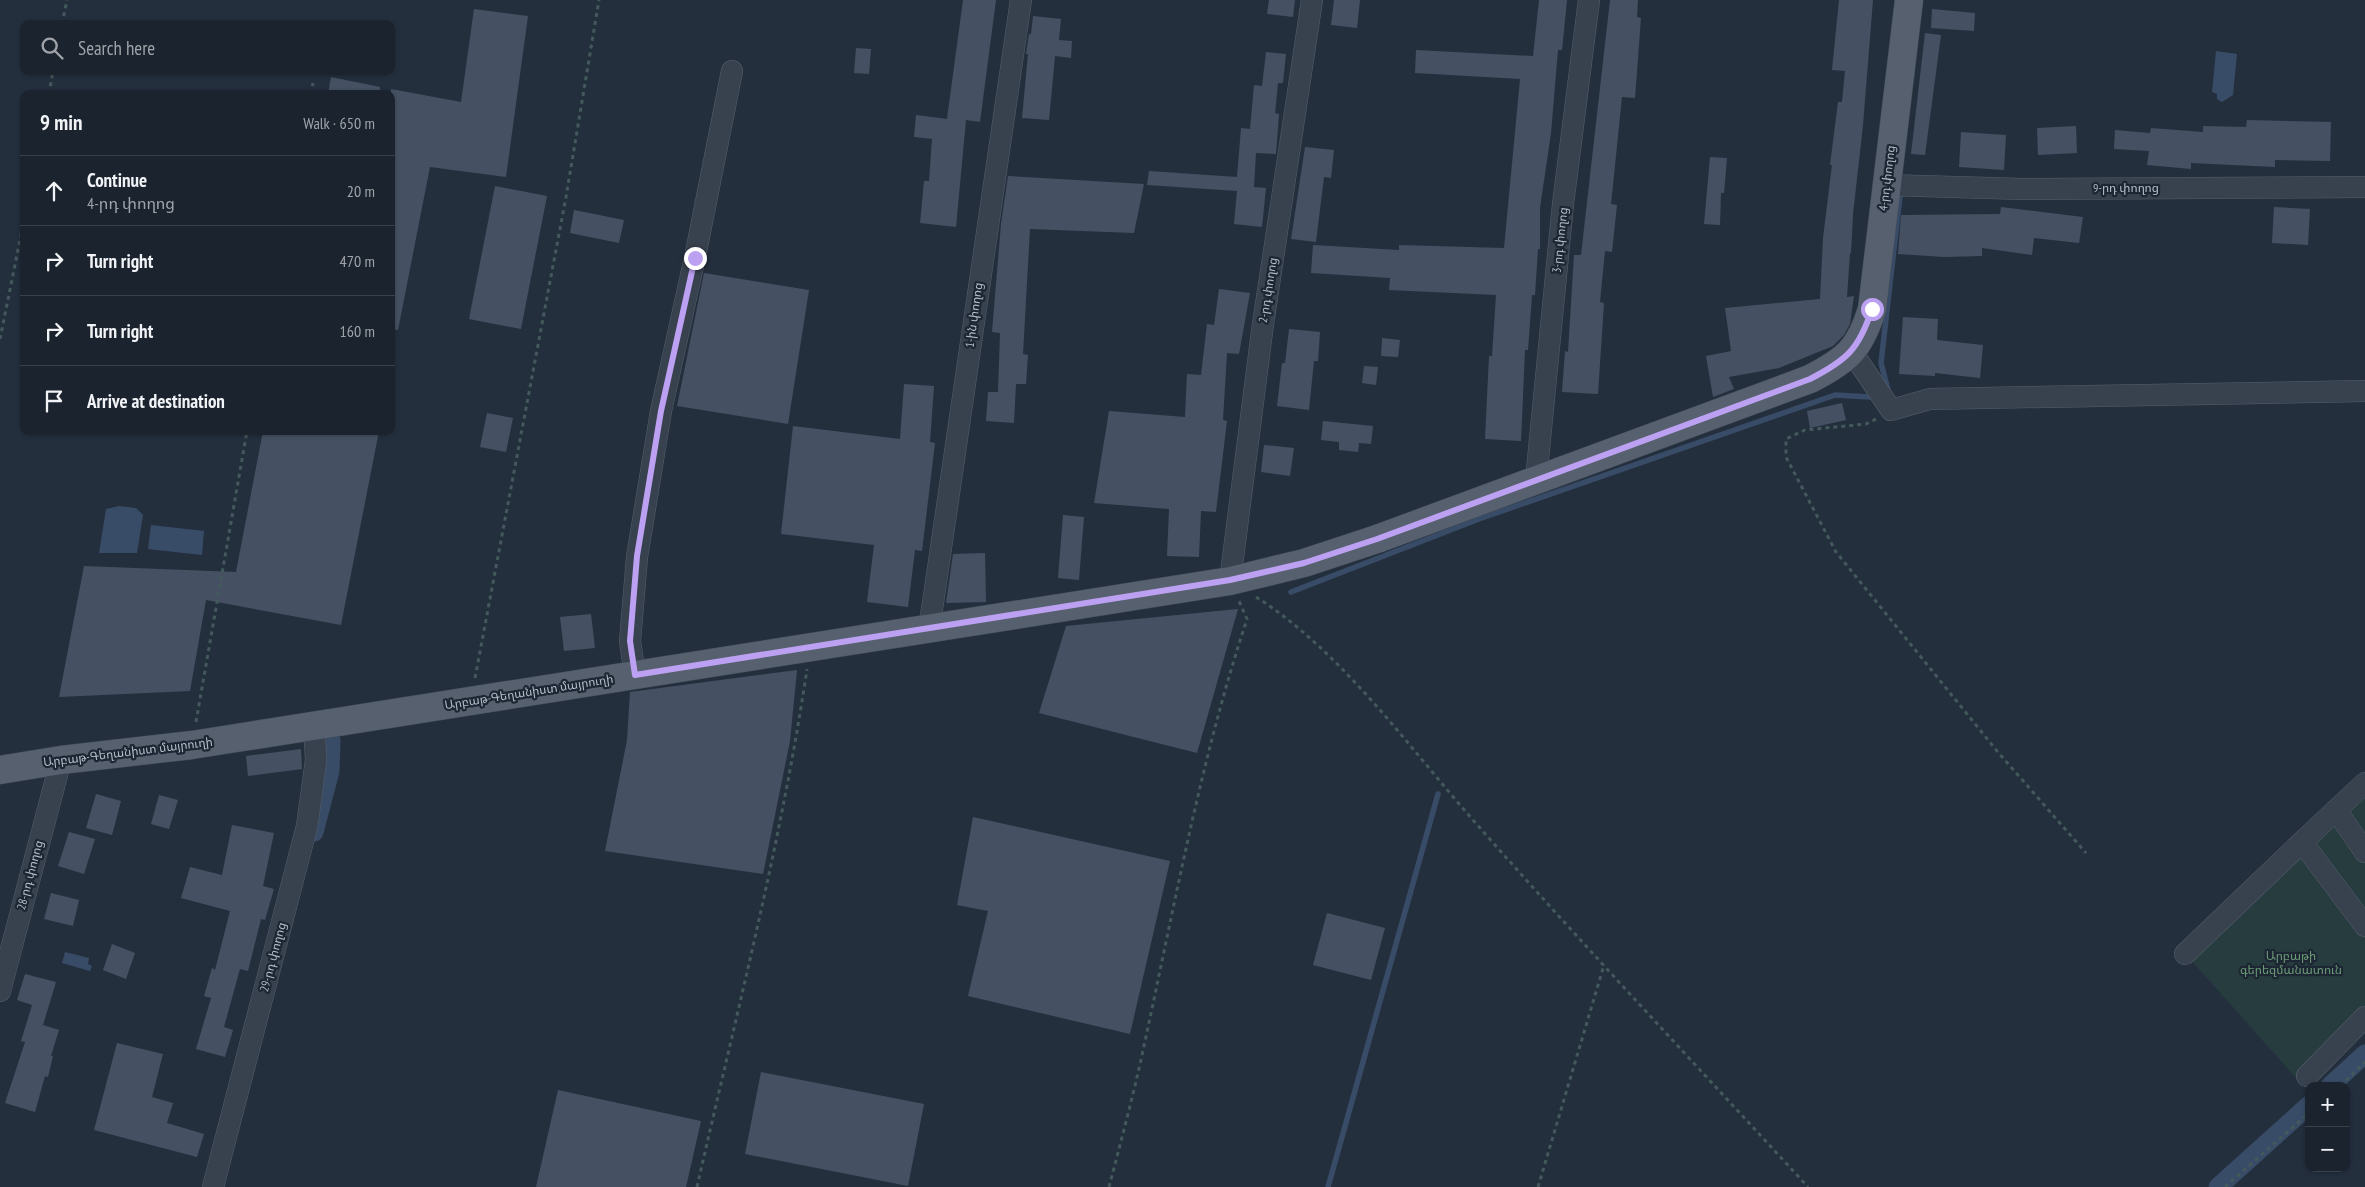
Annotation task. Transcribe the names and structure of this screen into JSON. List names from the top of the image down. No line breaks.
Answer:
{"streets":{"main road":["4-րդ փողոց","Արբաթ-Գեղանիստ մայրուղի"],"street":["9-րդ փողոց","3-րդ փողոց","2-րդ փողոց","1-ին փողոց","28-րդ փողոց","29-րդ փողոց"]},"crossings":[["4-րդ փողոց","9-րդ փողոց"],["4-րդ փողոց","Արբաթ-Գեղանիստ մայրուղի"],["3-րդ փողոց","Արբաթ-Գեղանիստ մայրուղի"],["2-րդ փողոց","Արբաթ-Գեղանիստ մայրուղի"],["1-ին փողոց","Արբաթ-Գեղանիստ մայրուղի"],["Արբաթ-Գեղանիստ մայրուղի","28-րդ փողոց"],["Արբաթ-Գեղանիստ մայրուղի","29-րդ փողոց"]],"parks":["Արբաթի գերեզմանատուն"],"page":{"search":"Search here","heading":["9 min","Walk · 650 m"],"list":[["Continue","4-րդ փողոց","20 m"],["Turn right","470 m"],["Turn right","160 m"],"Arrive at destination"],"map_buttons":["+","−"]}}
